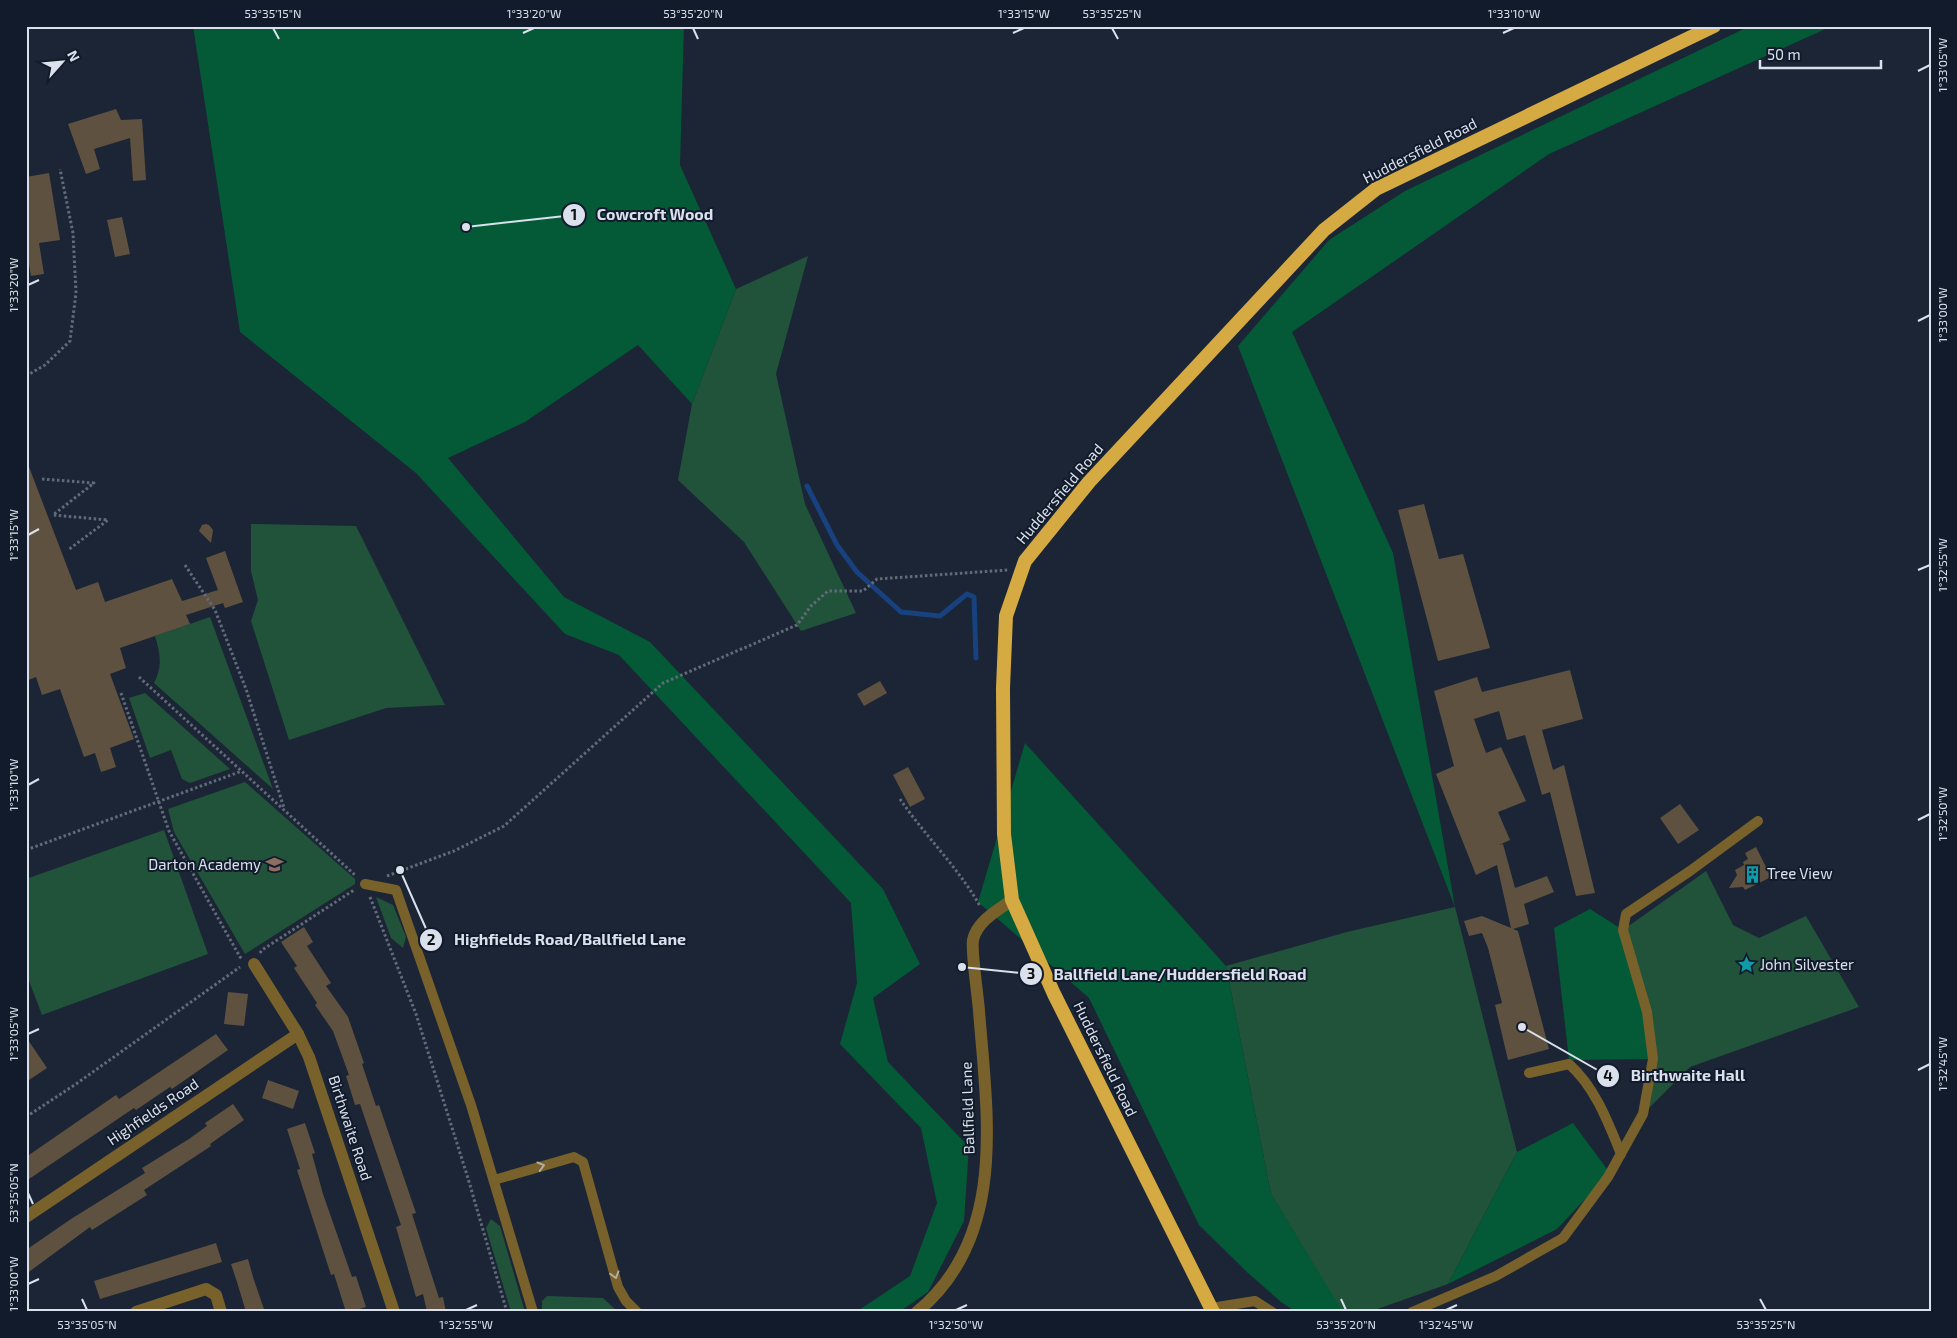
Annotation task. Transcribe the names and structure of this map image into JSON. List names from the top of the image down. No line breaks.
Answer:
{"streets":{"highway":["Huddersfield Road"],"street":["Ballfield Lane","Highfields Road","Birthwaite Road"]},"crossings":[["Huddersfield Road","Ballfield Lane"],["Highfields Road","Birthwaite Road"]],"places":{"other":["Cowcroft Wood","Highfields Road/Ballfield Lane","Ballfield Lane/Huddersfield Road","Birthwaite Hall"],"school or university":["Darton Academy"],"building":["Tree View"],"place":["John Silvester"]},"scale_bar":"50 m","north":"top right","coordinates":["53°35'15\"N","1°33'20\"W","53°35'20\"N","1°33'15\"W","53°35'25\"N","1°33'10\"W","1°33'05\"W","1°33'00\"W","1°32'55\"W","1°32'50\"W","1°32'45\"W","53°35'05\"N"]}
